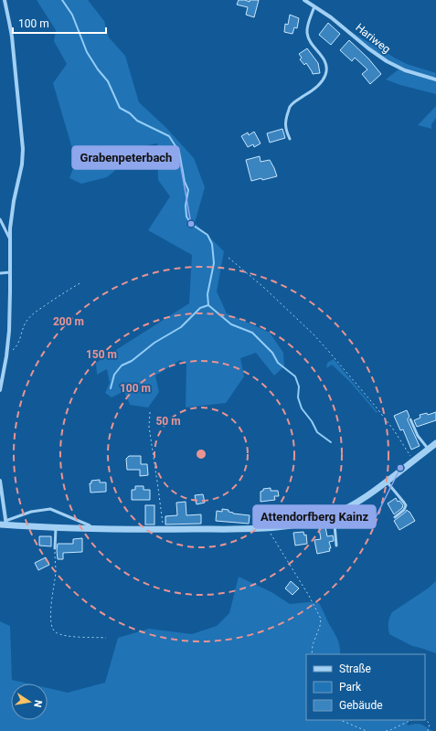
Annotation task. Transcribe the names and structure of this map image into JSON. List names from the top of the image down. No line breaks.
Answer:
{"streets":{"street":["Hariweg"]},"places":["Grabenpeterbach","Attendorfberg Kainz"],"legend":["Straße","Park","Gebäude"],"scale_bar":"100 m","north":"right","rings":["200 m","150 m","100 m","50 m"]}
